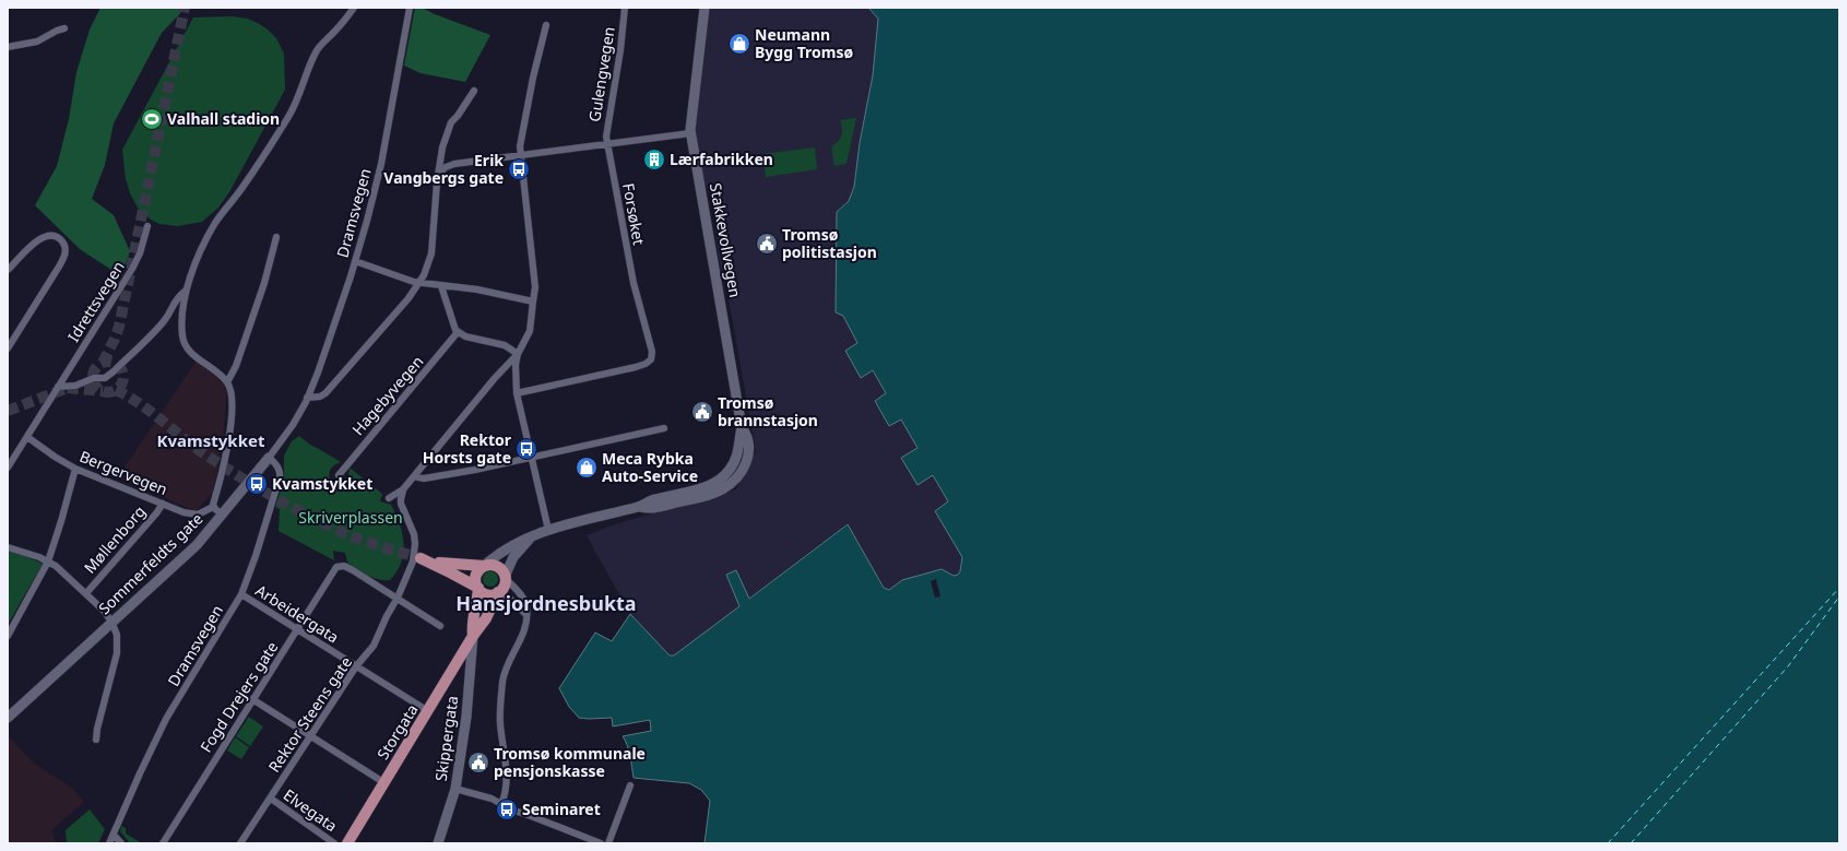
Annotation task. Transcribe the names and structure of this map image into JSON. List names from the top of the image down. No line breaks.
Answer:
{"streets":{"main road":["Storgata"],"street":["Gulengvegen","Dramsvegen","Forsøket","Stakkevollvegen","Idrettsvegen","Hagebyvegen","Bergervegen","Møllenborg","Sommerfeldts gate","Arbeidergata","Fogd Drejers gate","Rektor Steens gate","Skippergata","Elvegata"]},"crossings":[["Gulengvegen","Forsøket"],["Dramsvegen","Sommerfeldts gate"],["Dramsvegen","Arbeidergata"],["Stakkevollvegen","Storgata"],["Idrettsvegen","Bergervegen"],["Bergervegen","Møllenborg"],["Arbeidergata","Fogd Drejers gate"],["Arbeidergata","Rektor Steens gate"],["Arbeidergata","Storgata"],["Fogd Drejers gate","Rektor Steens gate"],["Rektor Steens gate","Elvegata"],["Storgata","Skippergata"]],"districts":["Kvamstykket","Hansjordnesbukta"],"parks":["Skriverplassen"],"places":{"shop":["Neumann Bygg Tromsø","Meca Rybka Auto-Service"],"sports":["Valhall stadion"],"building":["Lærfabrikken"],"bus stop":["Erik Vangbergs gate","Rektor Horsts gate","Kvamstykket","Seminaret"],"public building":["Tromsø politistasjon","Tromsø brannstasjon","Tromsø kommunale pensjonskasse"]}}
